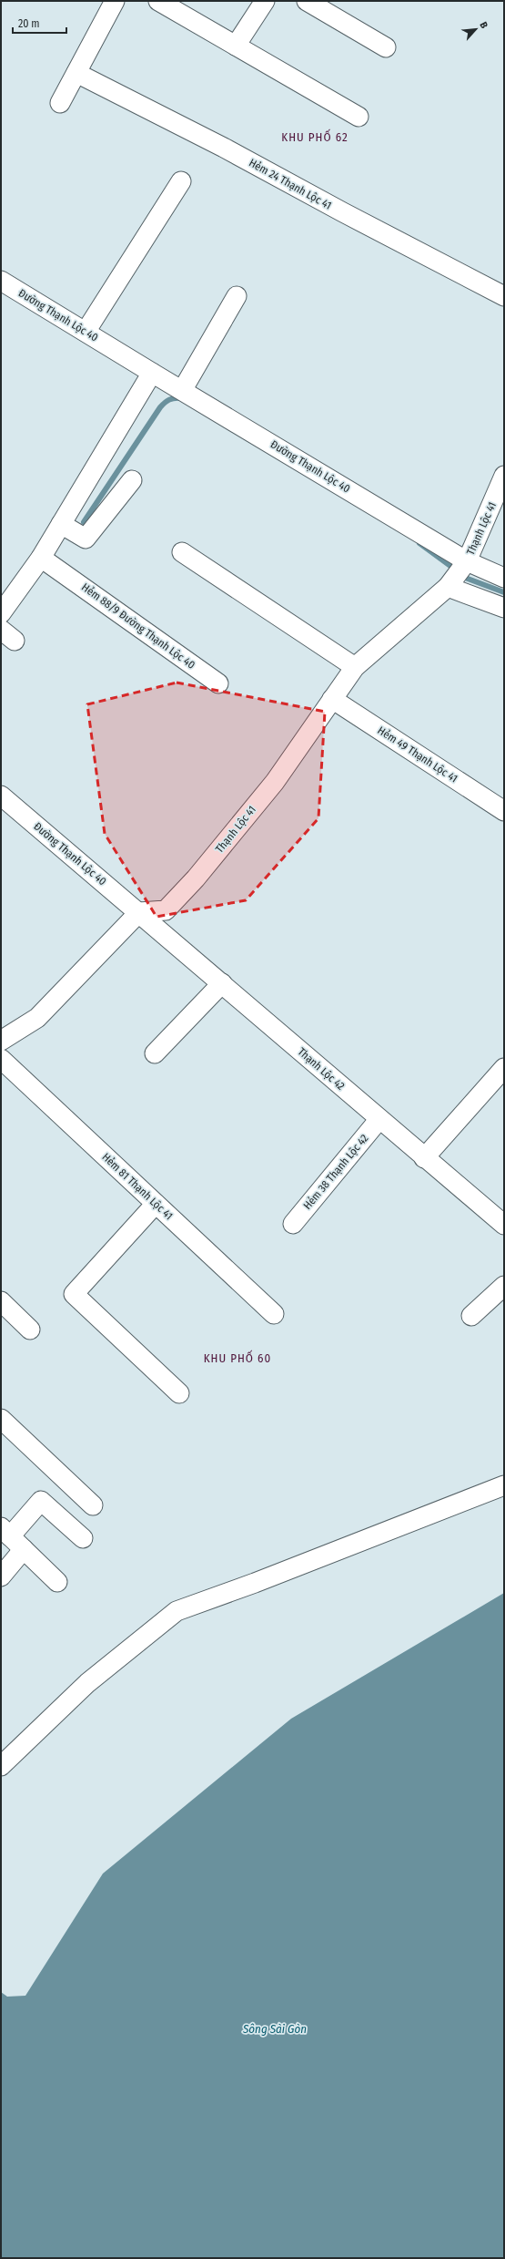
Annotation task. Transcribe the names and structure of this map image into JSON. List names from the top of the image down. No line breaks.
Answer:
{"streets":{"street":["Hẻm 24 Thạnh Lộc 41","Đường Thạnh Lộc 40","Thạnh Lộc 41","Hẻm 88/9 Đường Thạnh Lộc 40","Hẻm 49 Thạnh Lộc 41","Thạnh Lộc 42","Hẻm 38 Thạnh Lộc 42","Hẻm 81 Thạnh Lộc 41"]},"crossings":[["Đường Thạnh Lộc 40","Thạnh Lộc 41"],["Đường Thạnh Lộc 40","Thạnh Lộc 42"],["Thạnh Lộc 41","Hẻm 49 Thạnh Lộc 41"],["Thạnh Lộc 41","Thạnh Lộc 42"],["Thạnh Lộc 42","Hẻm 38 Thạnh Lộc 42"]],"districts":["KHU PHỐ 62","KHU PHỐ 60"],"water":["Sông Sài Gòn"],"scale_bar":"20 m","north":"top right"}
